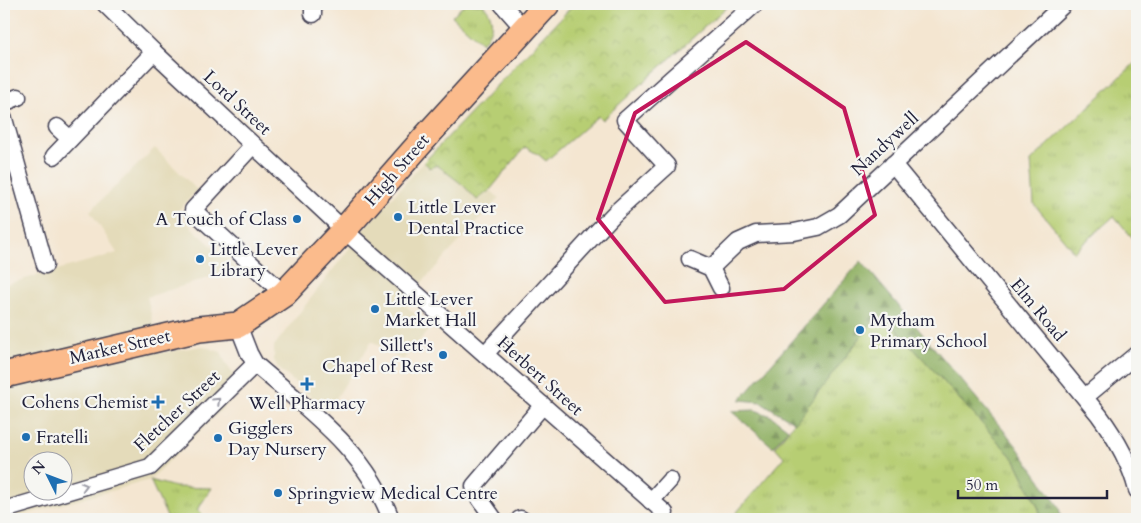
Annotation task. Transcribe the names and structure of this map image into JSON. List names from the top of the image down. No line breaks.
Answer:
{"streets":{"main road":["High Street","Market Street"],"street":["Lord Street","Nandywell","Elm Road","Herbert Street","Fletcher Street"]},"crossings":[["Lord Street","High Street"],["Lord Street","Herbert Street"],["Nandywell","Elm Road"],["High Street","Market Street"],["High Street","Herbert Street"]],"one_way":["Fletcher Street"],"places":{"other":["Little Lever Dental Practice","A Touch of Class","Little Lever Library","Little Lever Market Hall","Mytham Primary School","Sillett's Chapel of Rest","Fratelli","Gigglers Day Nursery","Springview Medical Centre"],"health":["Well Pharmacy","Cohens Chemist"]},"scale_bar":"50 m","north":"top left"}
